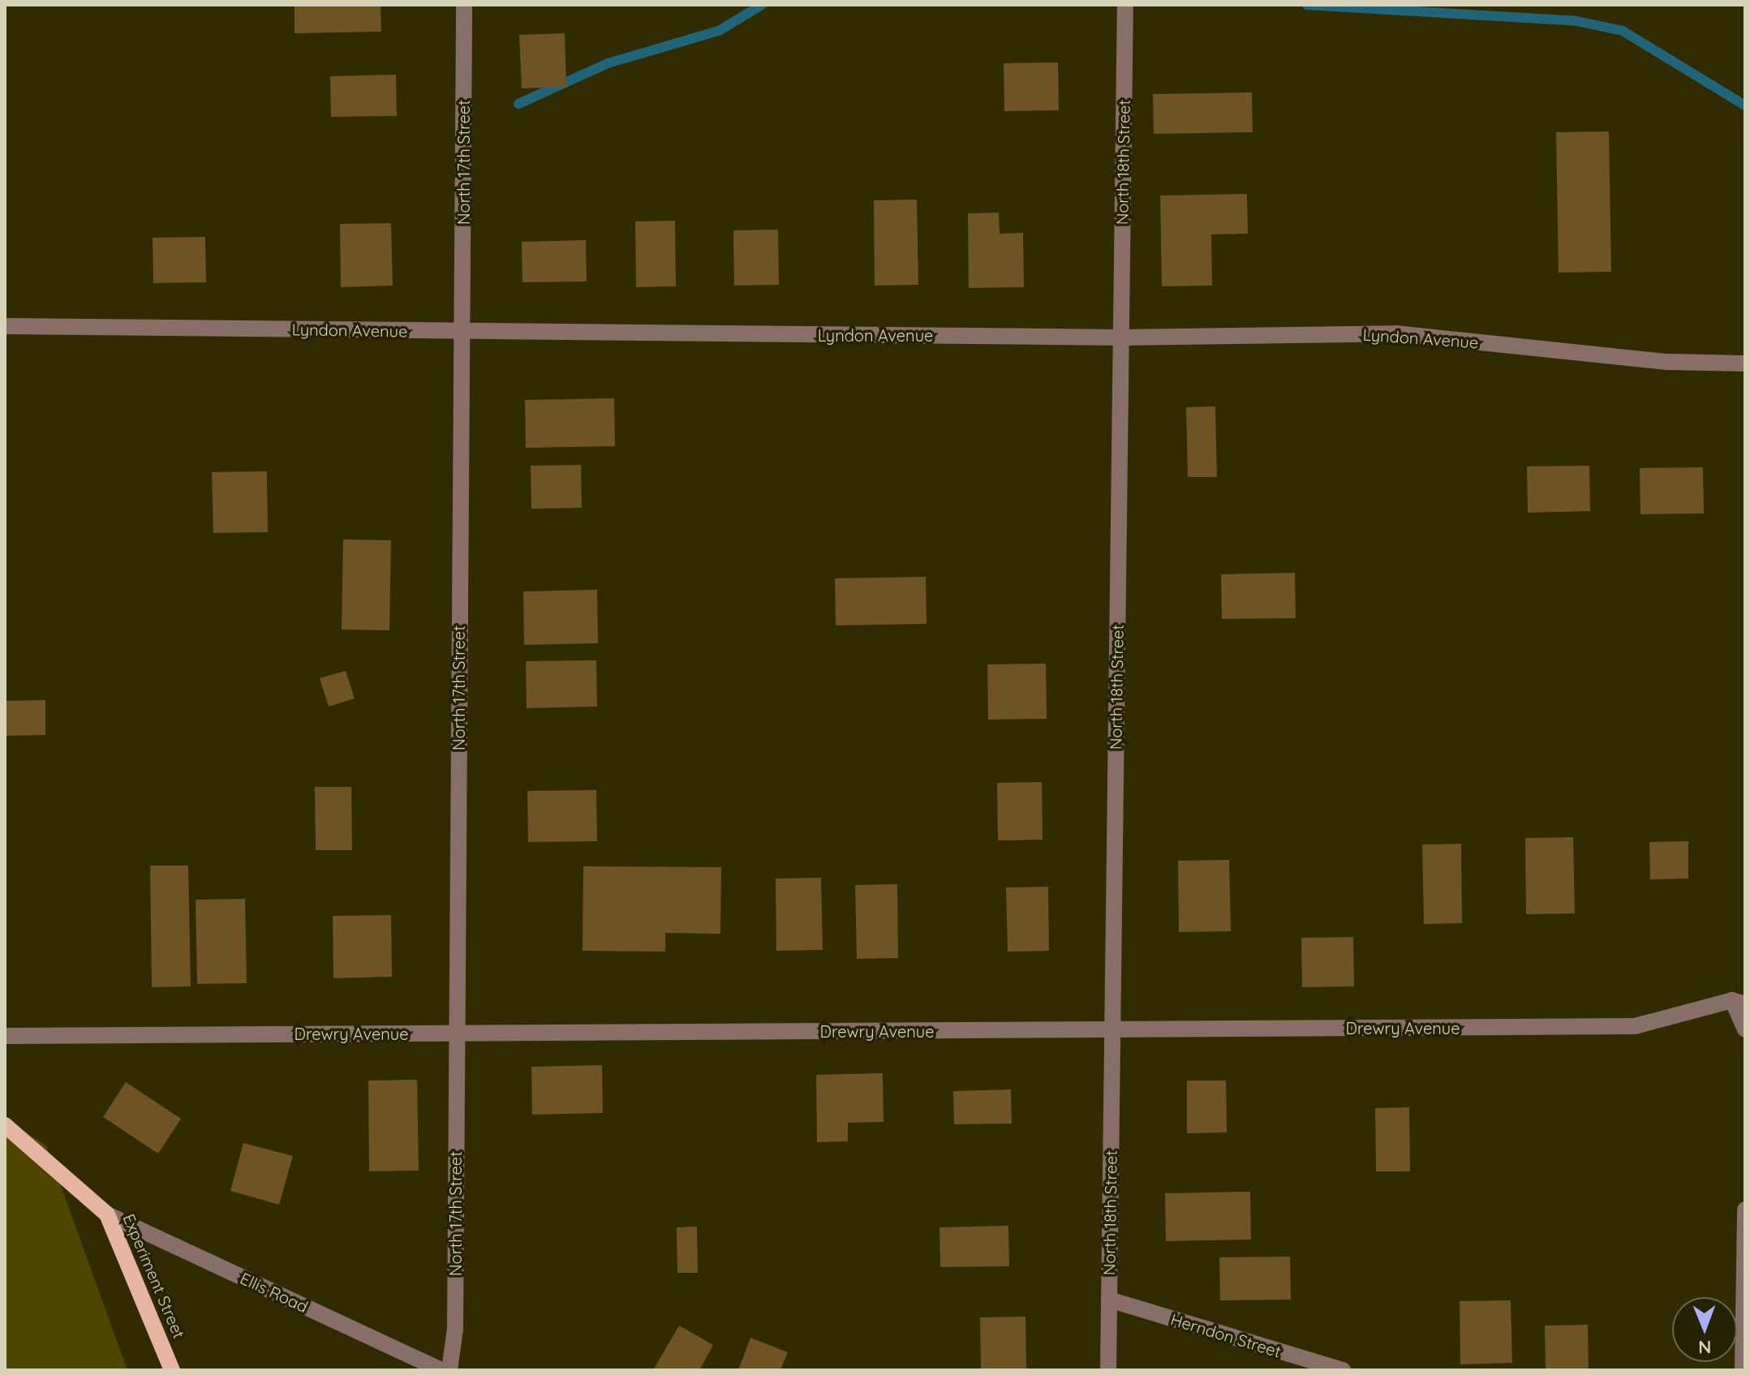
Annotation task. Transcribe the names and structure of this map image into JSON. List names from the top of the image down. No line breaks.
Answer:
{"streets":{"main road":["Experiment Street"],"street":["North 17th Street","North 18th Street","Lyndon Avenue","Drewry Avenue","Ellis Road","Herndon Street"]},"crossings":[["North 17th Street","Lyndon Avenue"],["North 17th Street","Drewry Avenue"],["North 18th Street","Lyndon Avenue"],["North 18th Street","Drewry Avenue"],["North 18th Street","Herndon Street"],["Experiment Street","Ellis Road"]],"north":"bottom"}
